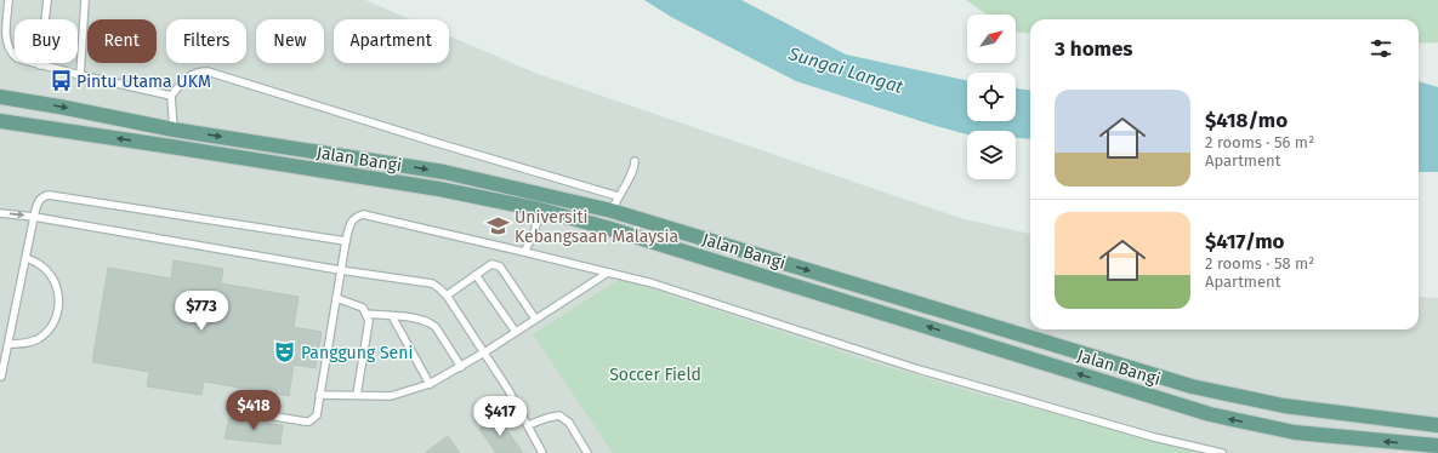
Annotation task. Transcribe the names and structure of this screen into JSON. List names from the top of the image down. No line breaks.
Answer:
{"streets":{"main road":["Jalan Bangi"]},"water":["Sungai Langat"],"parks":["Soccer Field"],"places":{"bus stop":["Pintu Utama UKM"],"school or university":["Universiti Kebangsaan Malaysia"],"theatre":["Panggung Seni"]},"north":"top right","page":{"chip":["Buy","Rent","Filters","New","Apartment"],"heading":"3 homes","list":[{"name":"$418/mo","note":"2 rooms · 56 m² · Apartment"},{"name":"$417/mo","note":"2 rooms · 58 m² · Apartment"}],"price":["$773","$418","$417"]}}
